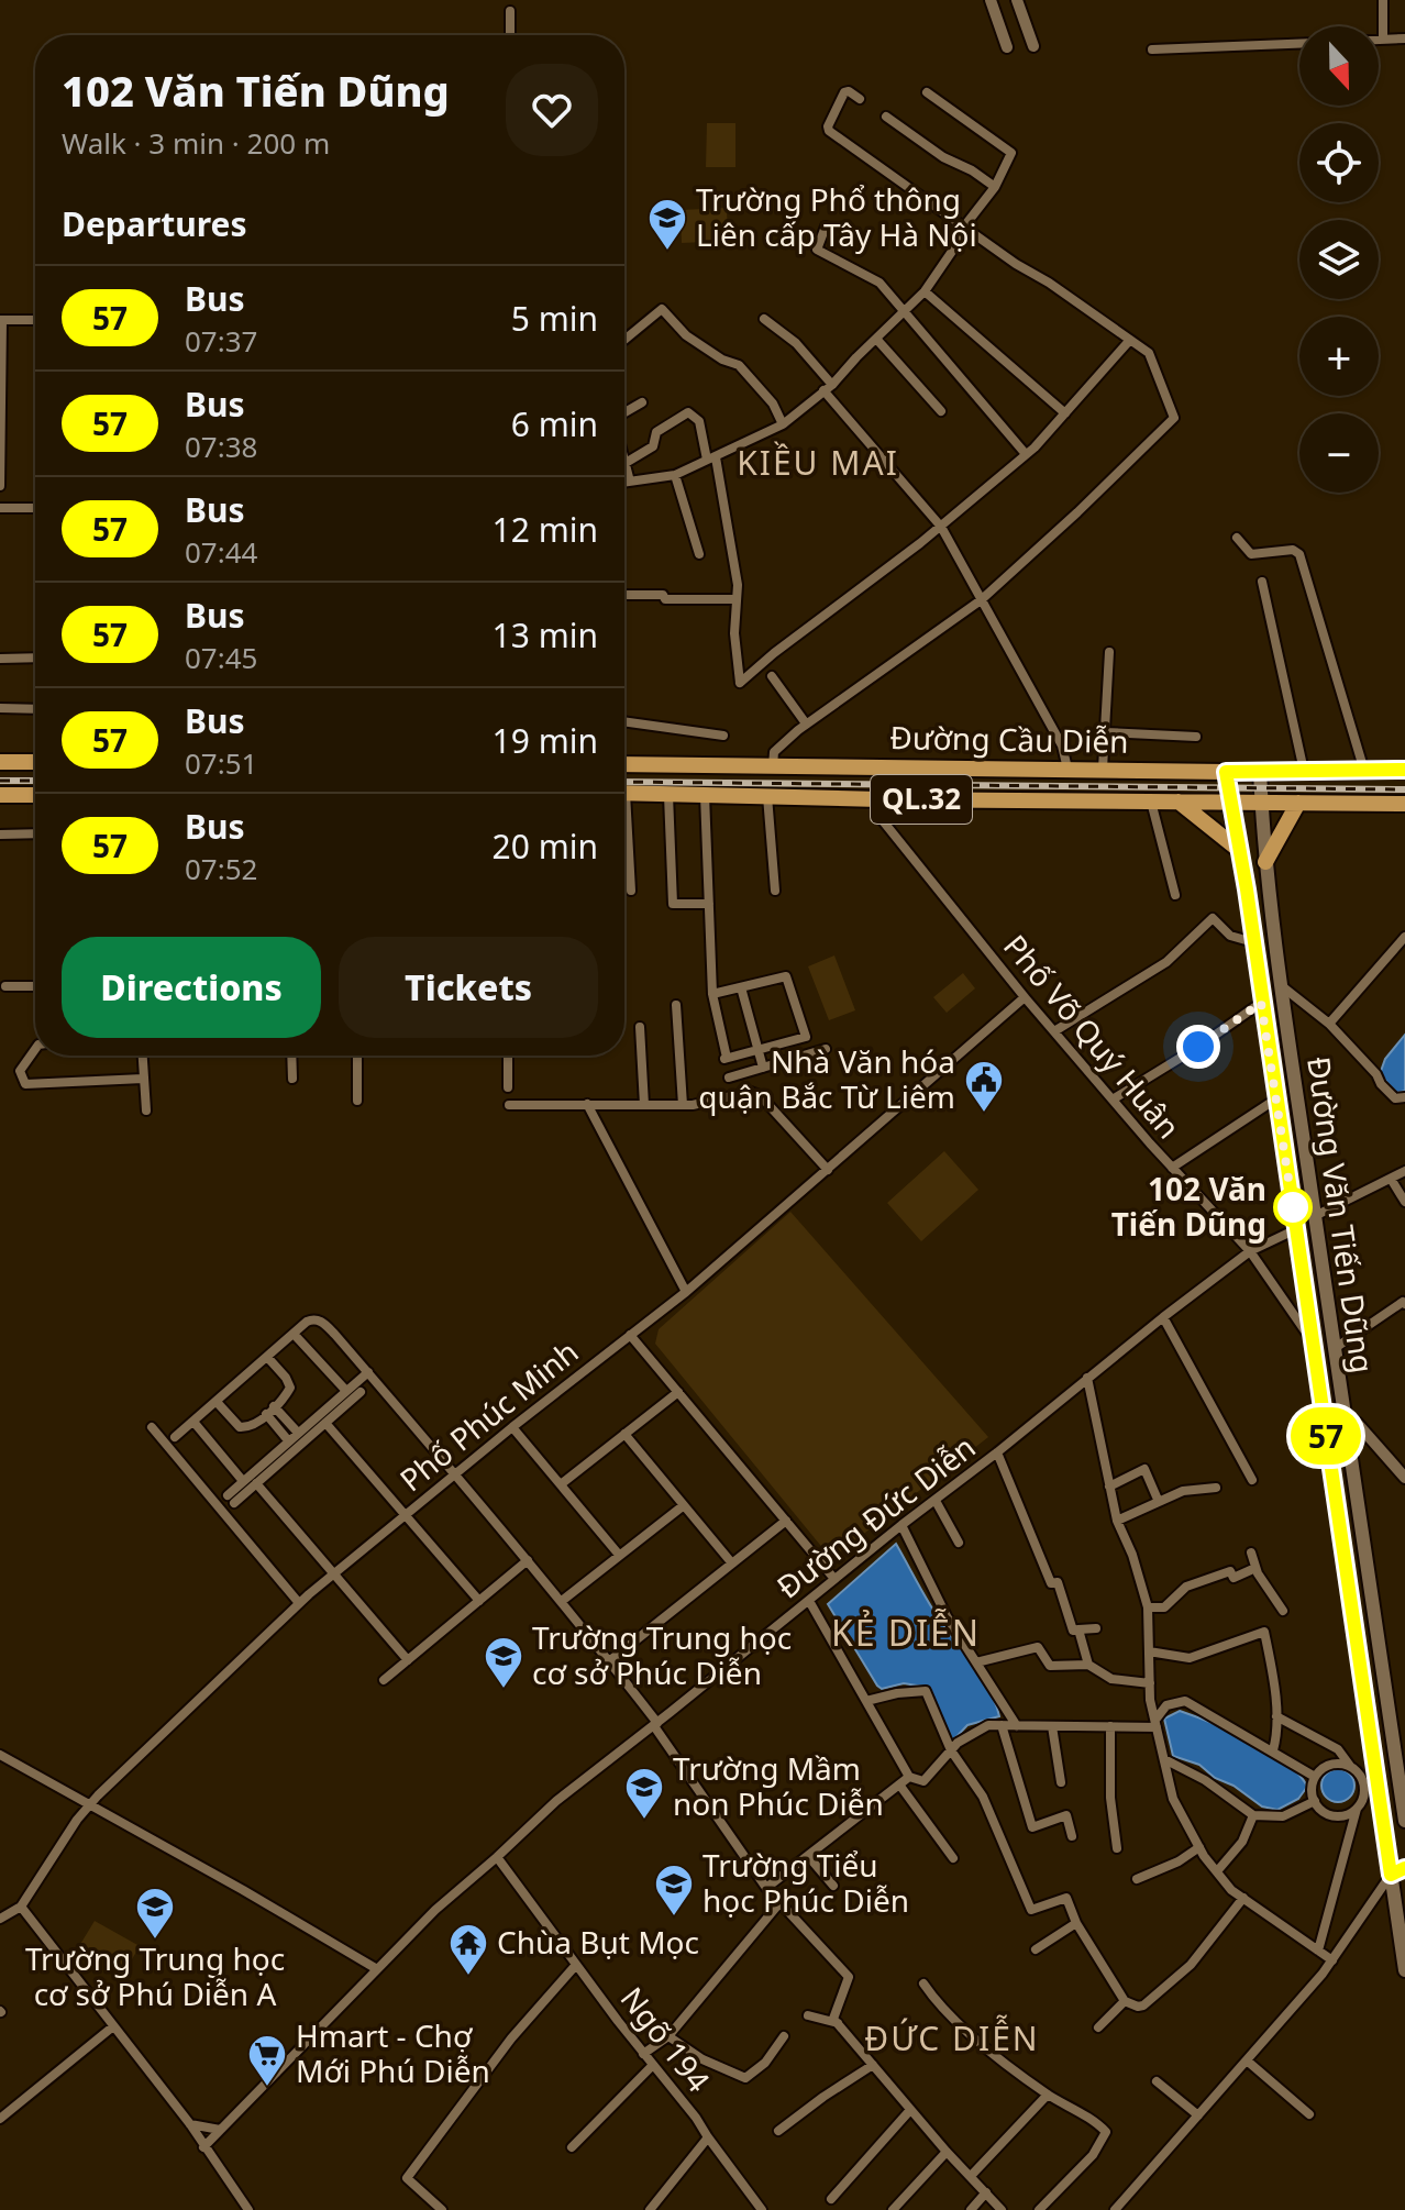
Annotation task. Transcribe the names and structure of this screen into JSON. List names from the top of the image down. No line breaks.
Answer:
{"streets":{"highway":["Đường Cầu Diễn","QL.32"],"main road":["Đường Văn Tiến Dũng"],"street":["Phố Võ Quý Huân","Phố Phúc Minh","Đường Đức Diễn","Ngõ 194"]},"crossings":[["Đường Cầu Diễn","Phố Võ Quý Huân"],["Đường Cầu Diễn","Đường Văn Tiến Dũng"],["Phố Võ Quý Huân","Đường Văn Tiến Dũng"],["Phố Võ Quý Huân","Phố Phúc Minh"],["Phố Võ Quý Huân","Đường Đức Diễn"],["Đường Văn Tiến Dũng","Đường Đức Diễn"],["Đường Đức Diễn","Ngõ 194"]],"districts":["KIỀU MAI","KẺ DIỄN","ĐỨC DIỄN"],"places":{"school or university":["Trường Phổ thông Liên cấp Tây Hà Nội","Trường Trung học cơ sở Phúc Diễn","Trường Mầm non Phúc Diễn","Trường Tiểu học Phúc Diễn","Trường Trung học cơ sở Phú Diễn A"],"public building":["Nhà Văn hóa quận Bắc Từ Liêm"],"other":["102 Văn Tiến Dũng"],"temple":["Chùa Bụt Mọc"],"supermarket":["Hmart - Chợ Mới Phú Diễn"]},"lines":["bus line 57"],"north":"bottom","page":{"on_map":"57","map_buttons":["+","−"],"heading":[["102 Văn Tiến Dũng","Walk · 3 min · 200 m"],"Departures"],"list":[{"mark":"57","name":"Bus","note":"07:37","value":"5 min"},{"mark":"57","name":"Bus","note":"07:38","value":"6 min"},{"mark":"57","name":"Bus","note":"07:44","value":"12 min"},{"mark":"57","name":"Bus","note":"07:45","value":"13 min"},{"mark":"57","name":"Bus","note":"07:51","value":"19 min"},{"mark":"57","name":"Bus","note":"07:52","value":"20 min"}],"buttons":["Directions","Tickets"]}}
